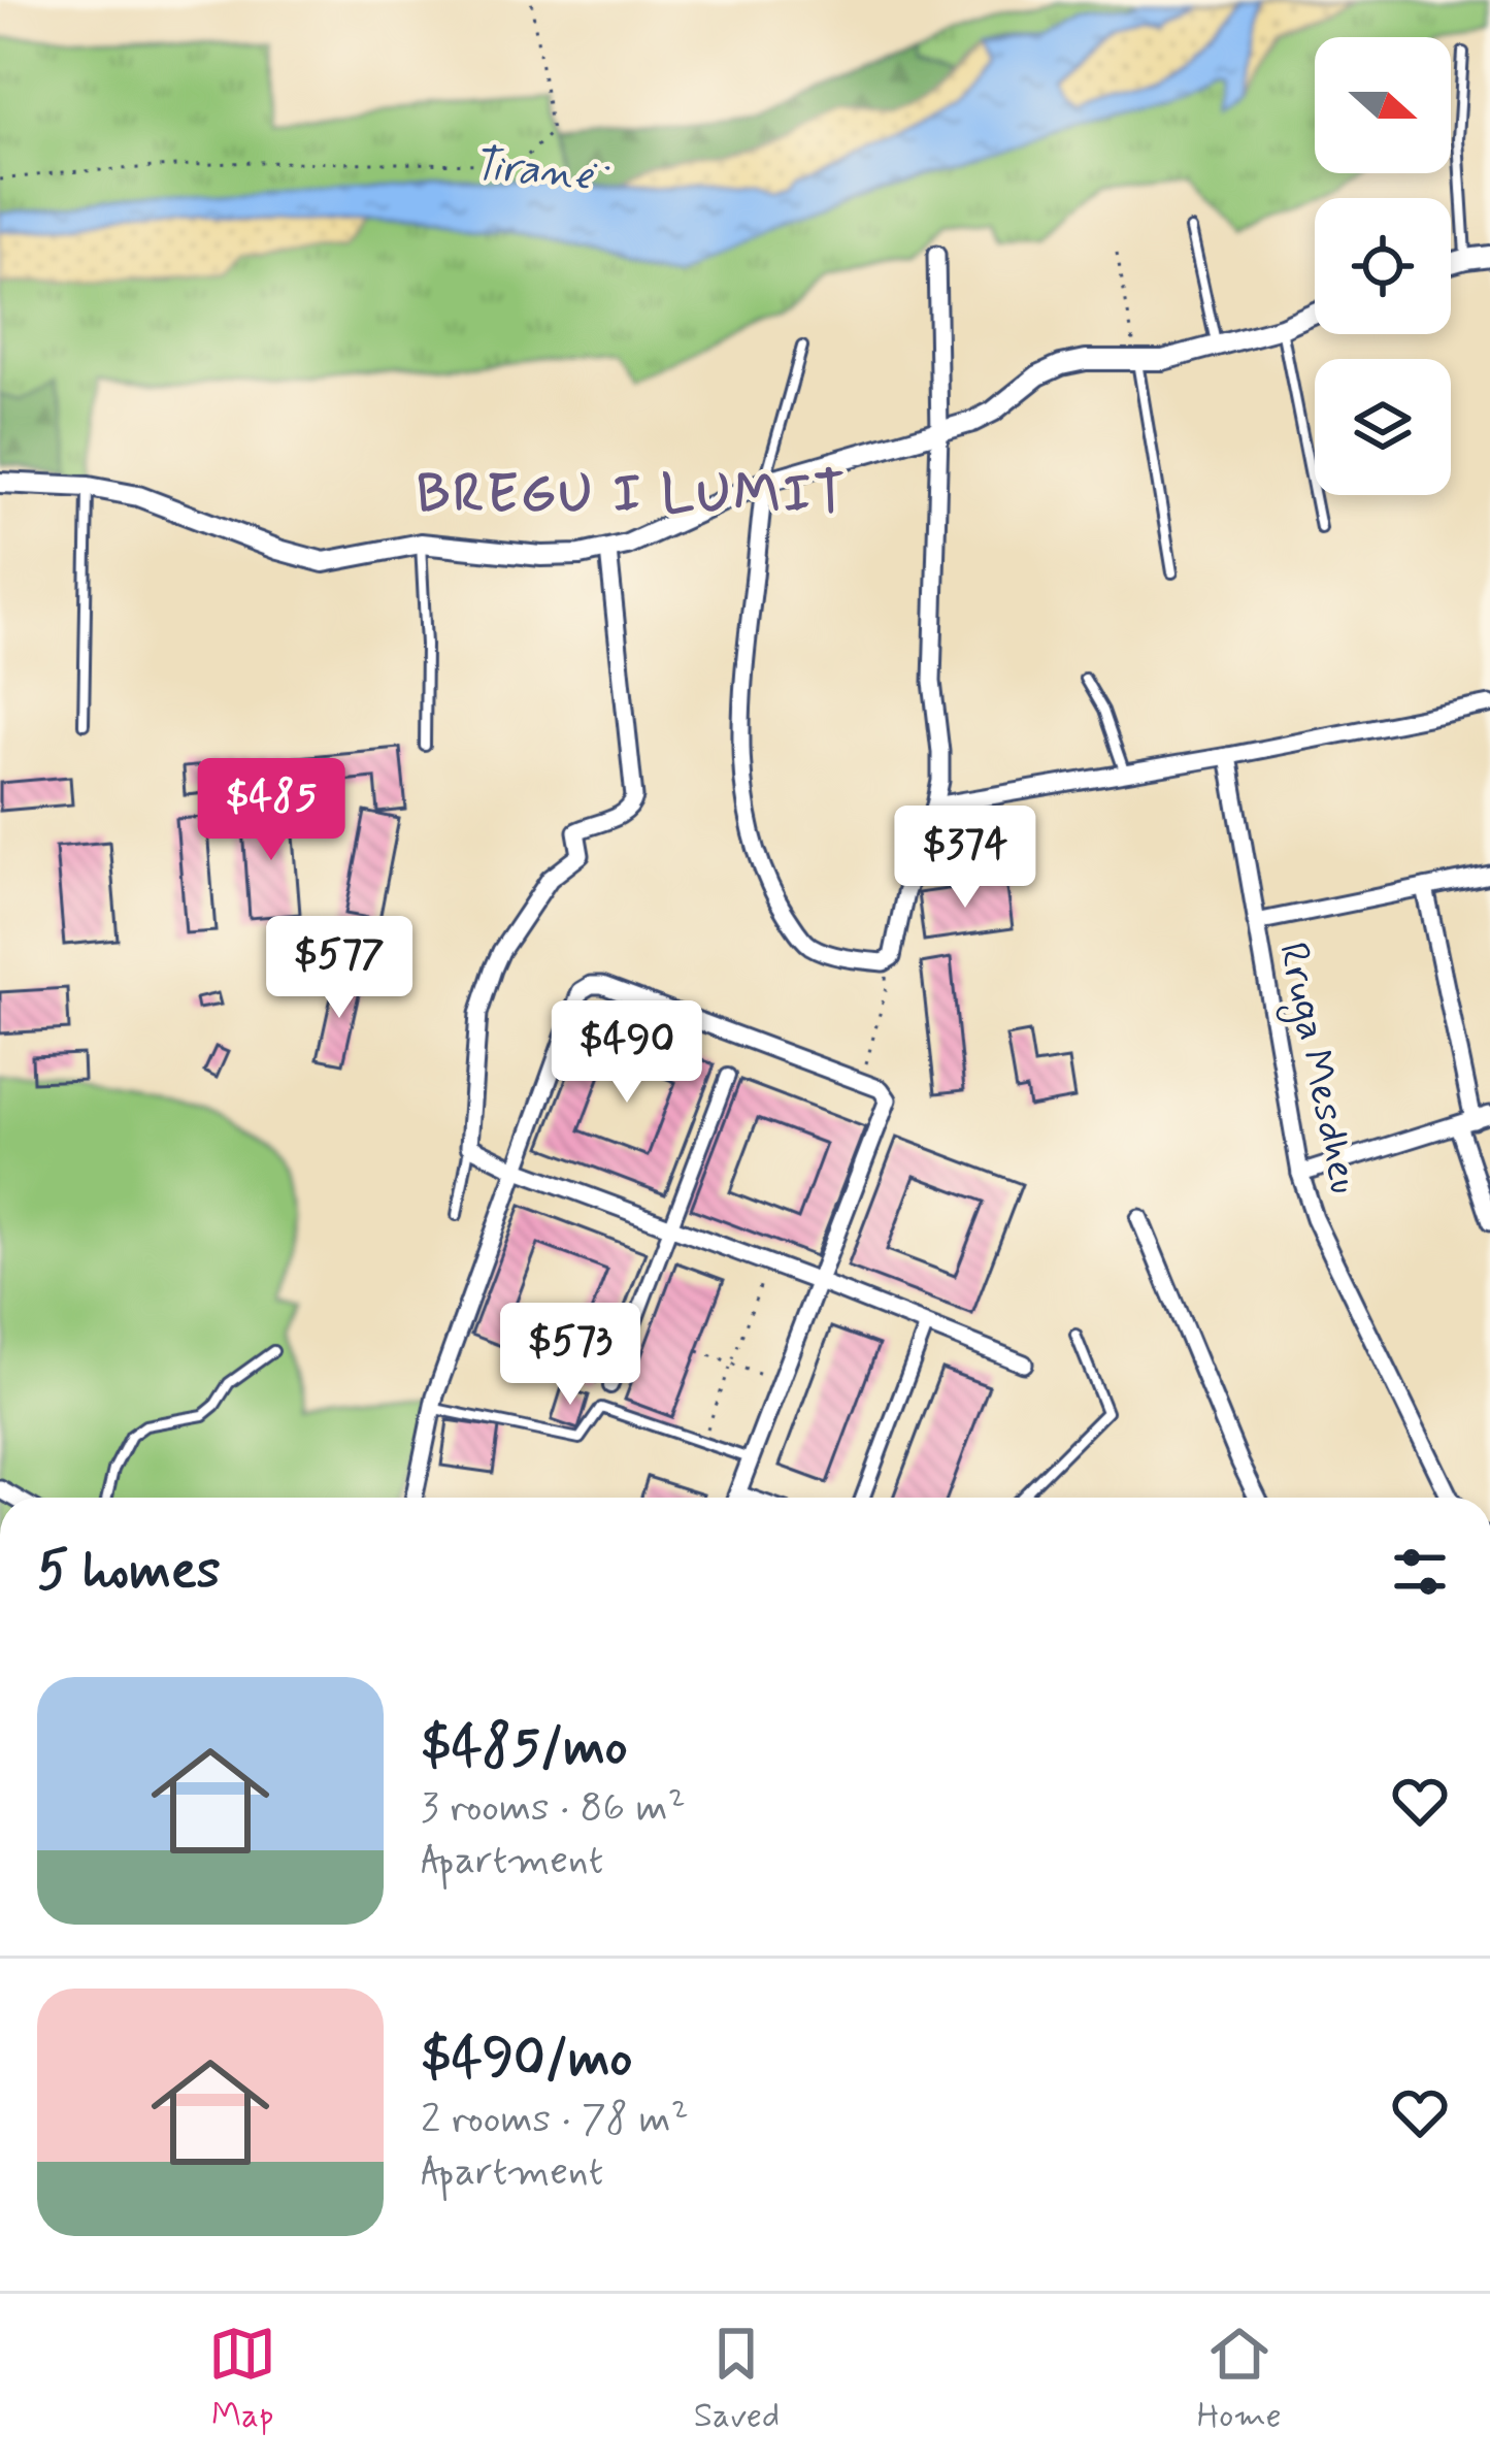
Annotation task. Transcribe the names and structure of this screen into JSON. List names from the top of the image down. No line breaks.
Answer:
{"streets":{"street":["Rruga Mesdheu"]},"districts":["BREGU I LUMIT"],"water":["Tiranë"],"north":"right","page":{"price":["$485","$374","$577","$490","$573"],"heading":"5 homes","list":[{"name":"$485/mo","note":"3 rooms · 86 m² · Apartment"},{"name":"$490/mo","note":"2 rooms · 78 m² · Apartment"}],"tabs":["Map","Saved","Home"]}}
